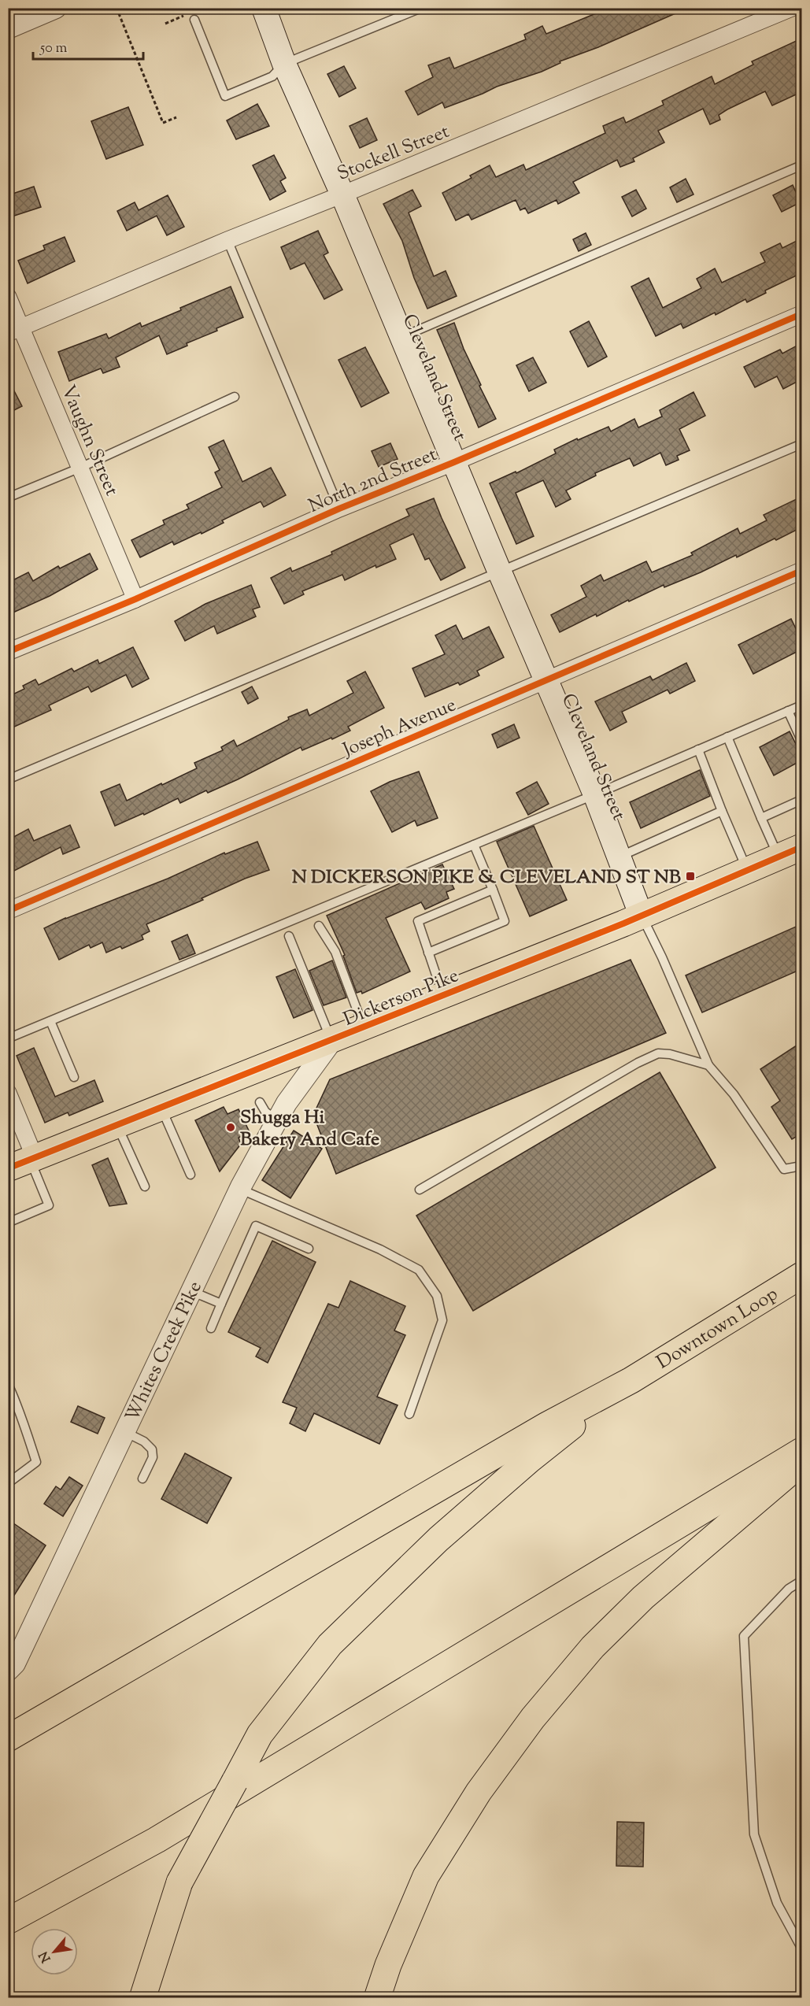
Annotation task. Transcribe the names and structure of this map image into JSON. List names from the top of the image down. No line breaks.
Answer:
{"streets":{"main road":["Cleveland Street","Dickerson Pike","Downtown Loop"],"street":["Stockell Street","Vaughn Street","North 2nd Street","Joseph Avenue","Whites Creek Pike"]},"crossings":[["Stockell Street","Cleveland Street"],["Stockell Street","Vaughn Street"],["Cleveland Street","North 2nd Street"],["Cleveland Street","Joseph Avenue"],["Cleveland Street","Dickerson Pike"],["Vaughn Street","North 2nd Street"],["Dickerson Pike","Whites Creek Pike"]],"places":{"transit":["N DICKERSON PIKE & CLEVELAND ST NB"],"other":["Shugga Hi Bakery And Cafe"]},"scale_bar":"50 m","north":"bottom left"}
